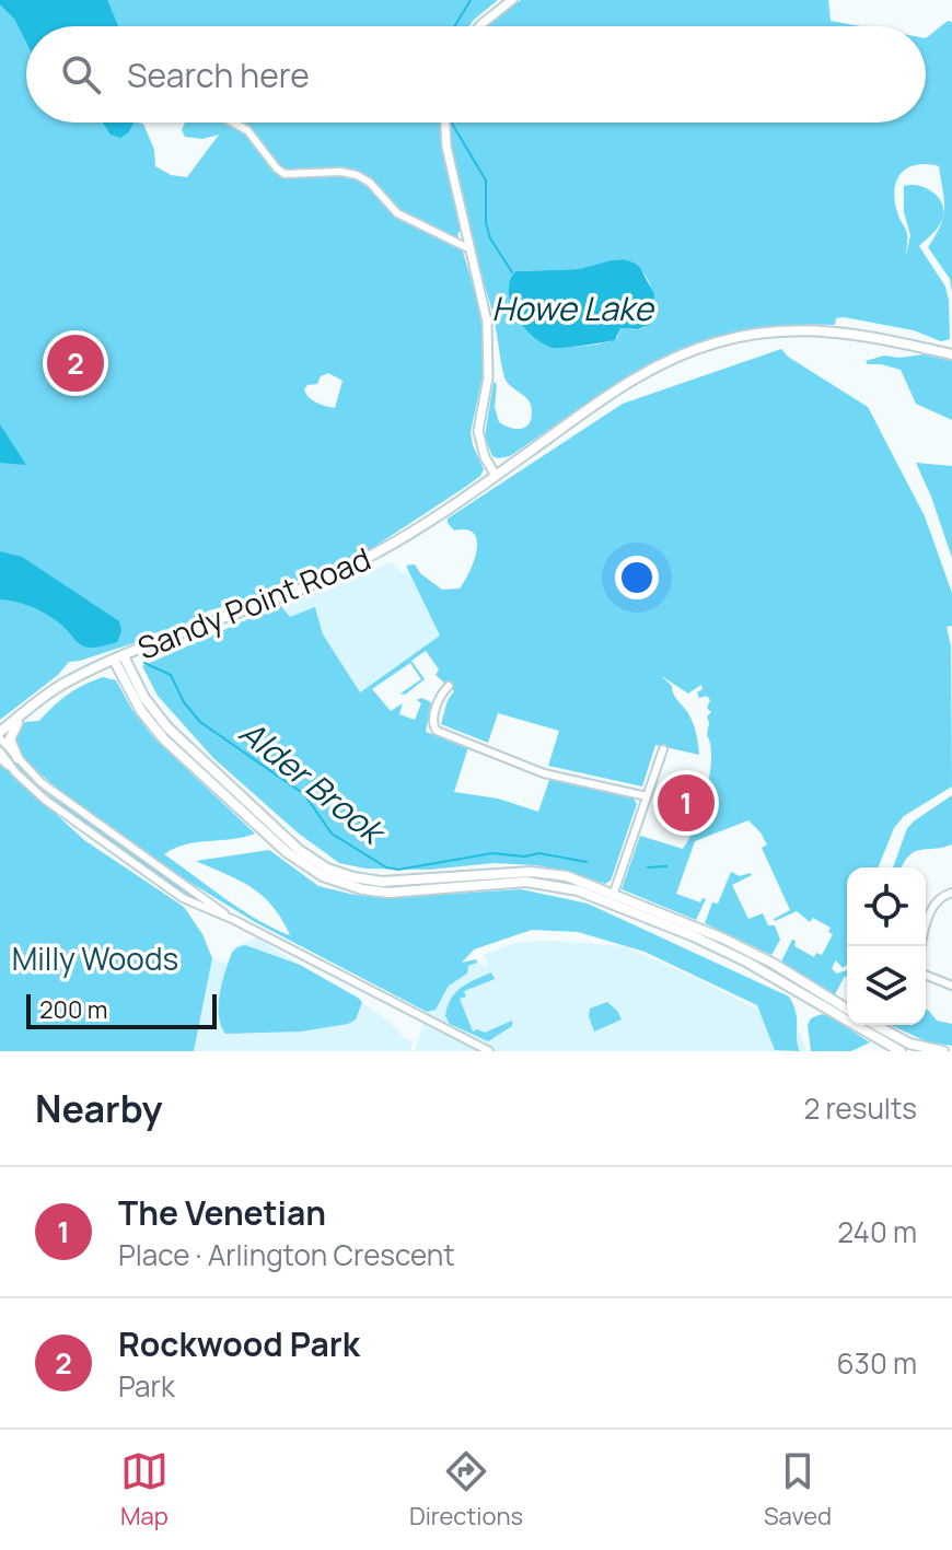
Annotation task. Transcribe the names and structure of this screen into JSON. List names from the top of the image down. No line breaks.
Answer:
{"streets":{"main road":["Sandy Point Road"]},"water":["Howe Lake","Alder Brook"],"parks":["Milly Woods"],"scale_bar":"200 m","page":{"search":"Search here","pins":["2","1"],"scale":"200 m","heading":["Nearby","2 results"],"list":[{"mark":"1","name":"The Venetian","note":"Place · Arlington Crescent","value":"240 m"},{"mark":"2","name":"Rockwood Park","note":"Park","value":"630 m"}],"nav":["Map","Directions","Saved"]}}
